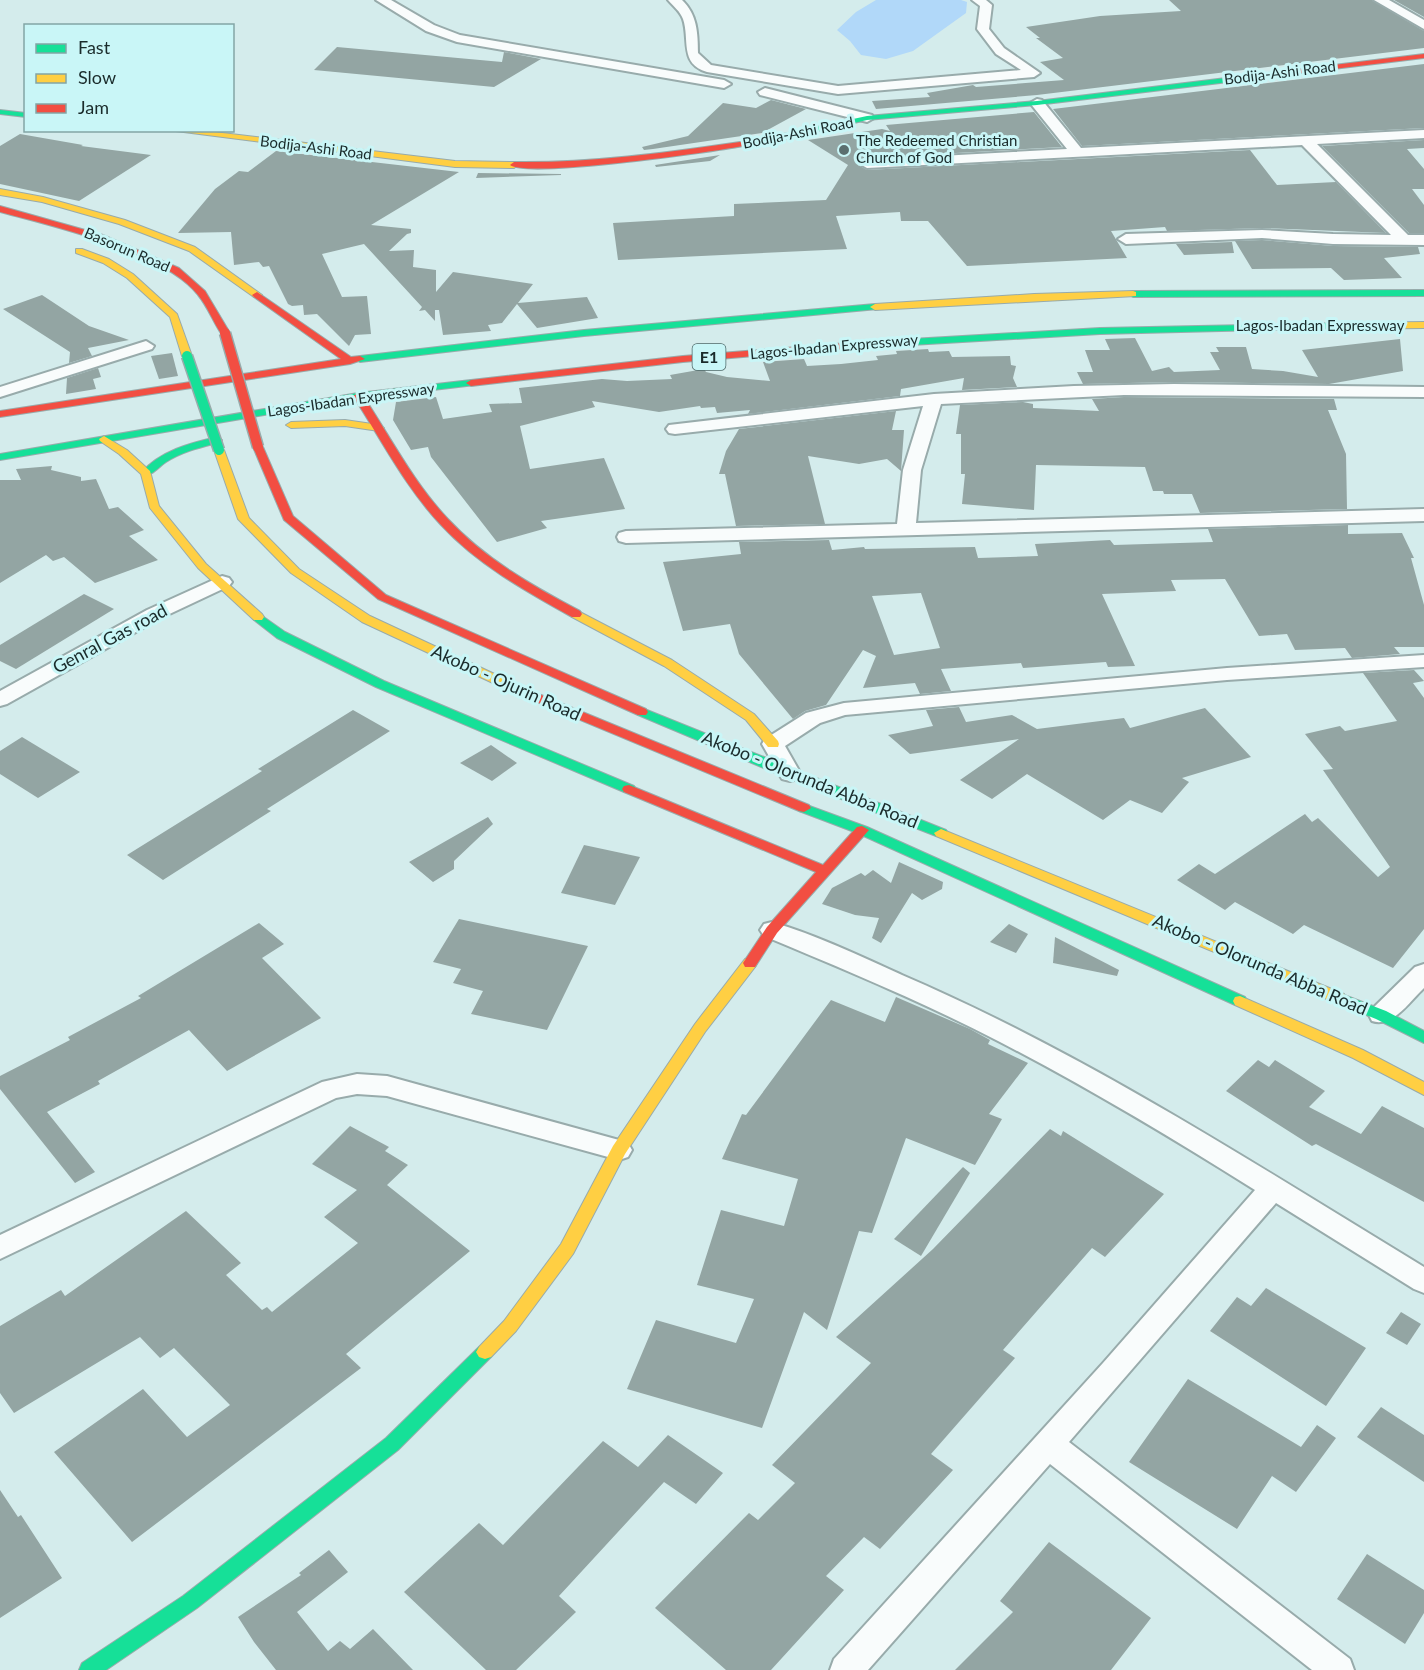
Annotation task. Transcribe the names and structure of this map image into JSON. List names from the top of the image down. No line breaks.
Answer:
{"streets":{"main road":["Bodija-Ashi Road","Basorun Road","Lagos-Ibadan Expressway","E1","Akobo - Ojurin Road","Akobo - Olorunda Abba Road"],"street":["Genral Gas road"]},"crossings":[["Basorun Road","Akobo - Ojurin Road"],["Basorun Road","Akobo - Olorunda Abba Road"],["Akobo - Ojurin Road","Akobo - Olorunda Abba Road"]],"places":["The Redeemed Christian Church of God"],"legend":["Fast","Slow","Jam"]}
